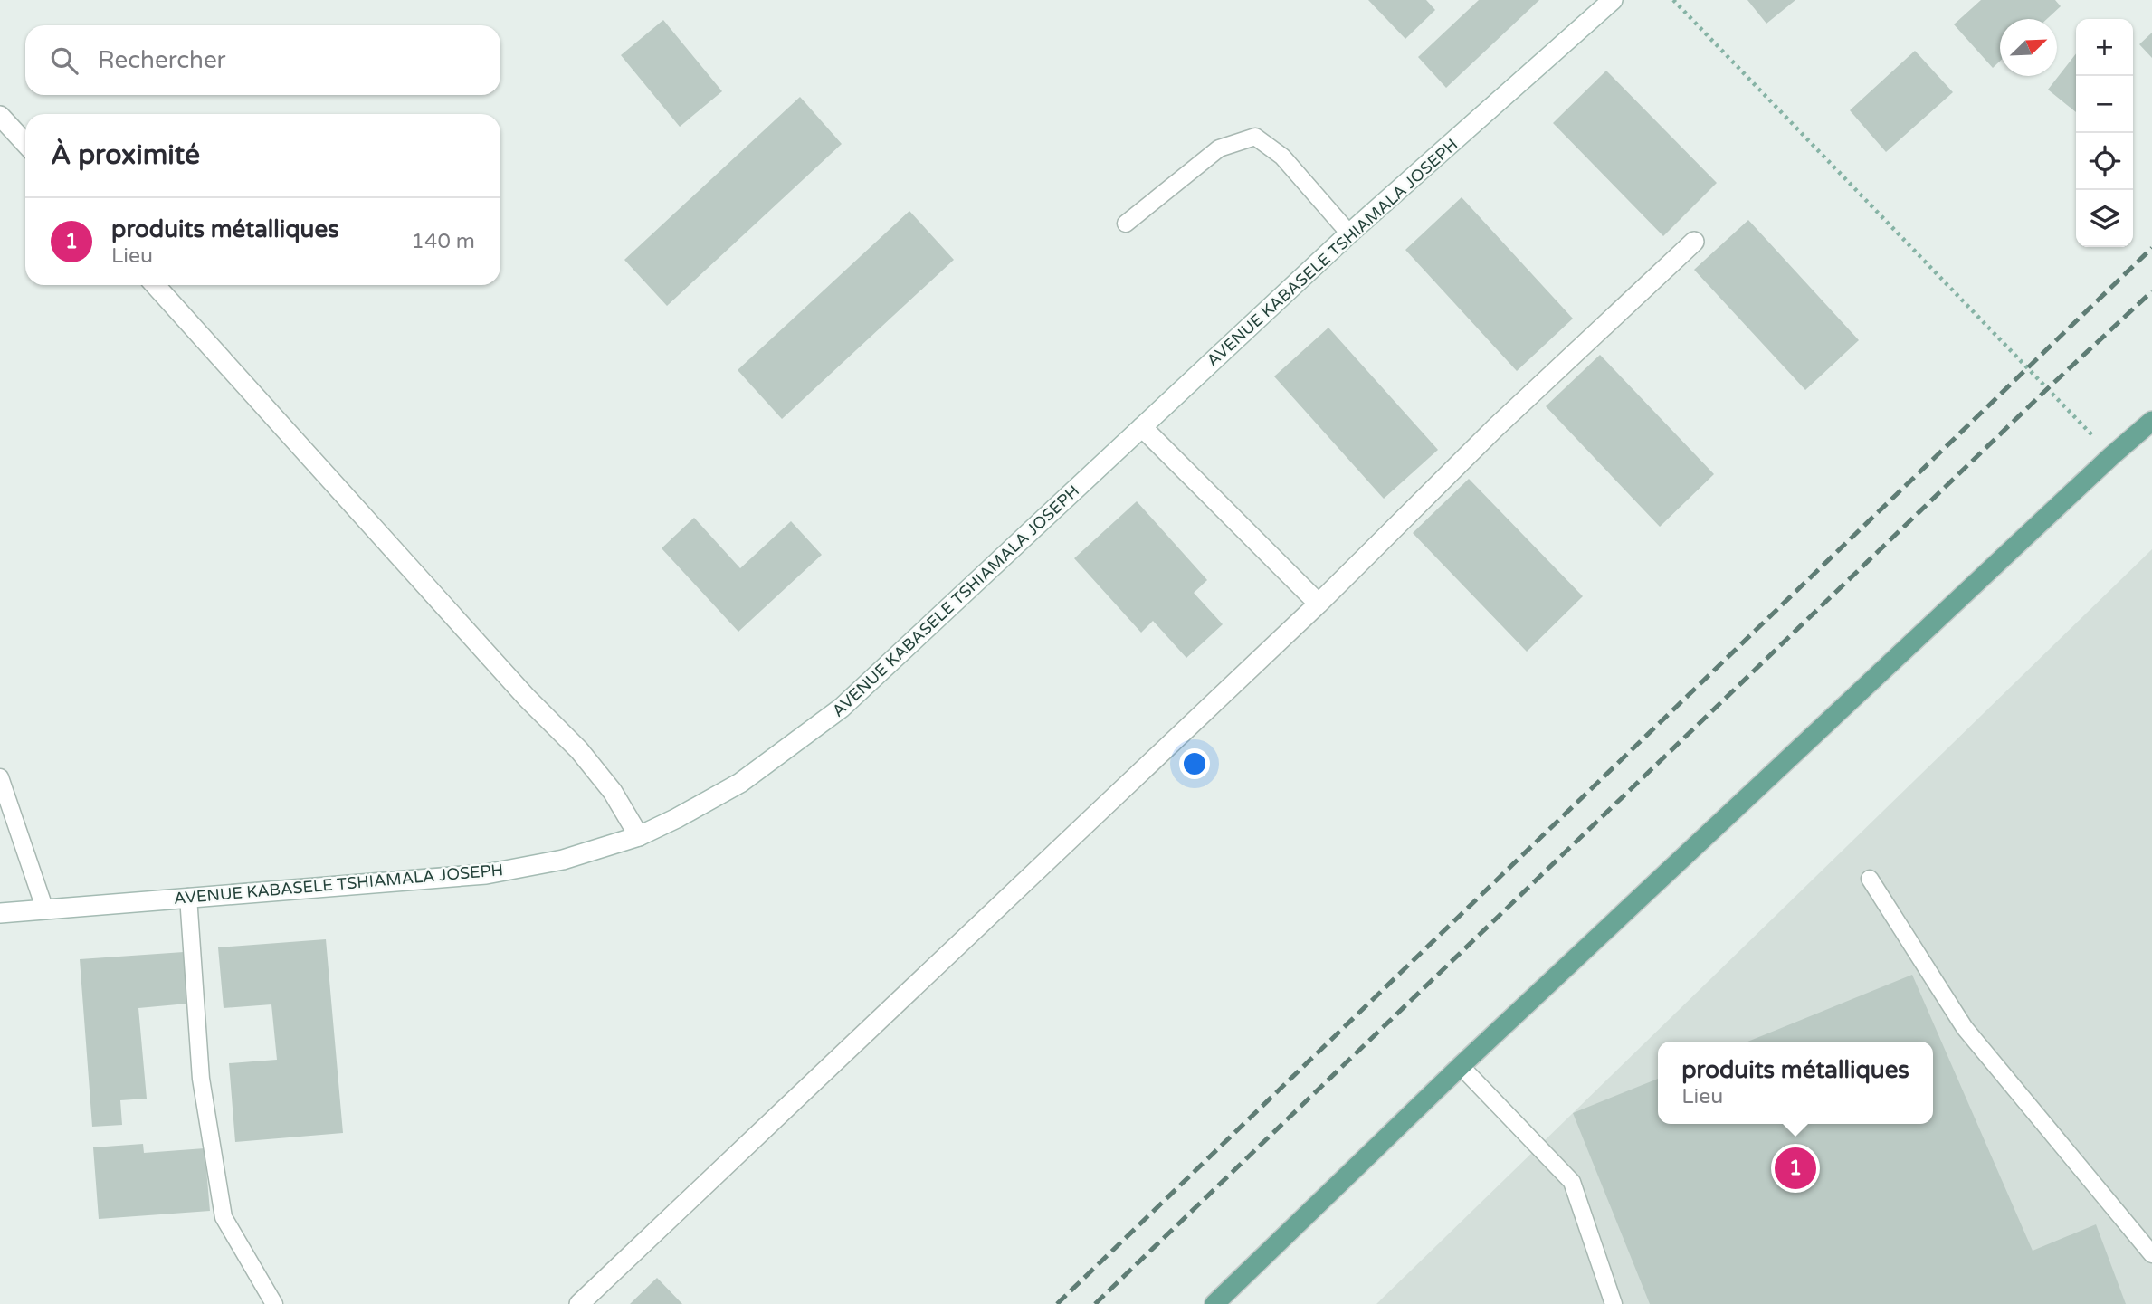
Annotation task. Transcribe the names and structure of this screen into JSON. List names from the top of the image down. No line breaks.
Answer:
{"streets":{"street":["AVENUE KABASELE TSHIAMALA JOSEPH"]},"north":"top right","page":{"map_buttons":["+","−"],"search":"Rechercher","heading":"À proximité","list":[{"mark":"1","name":"produits métalliques","note":"Lieu","value":"140 m"}],"popup":["produits métalliques","Lieu"],"pins":"1"}}
